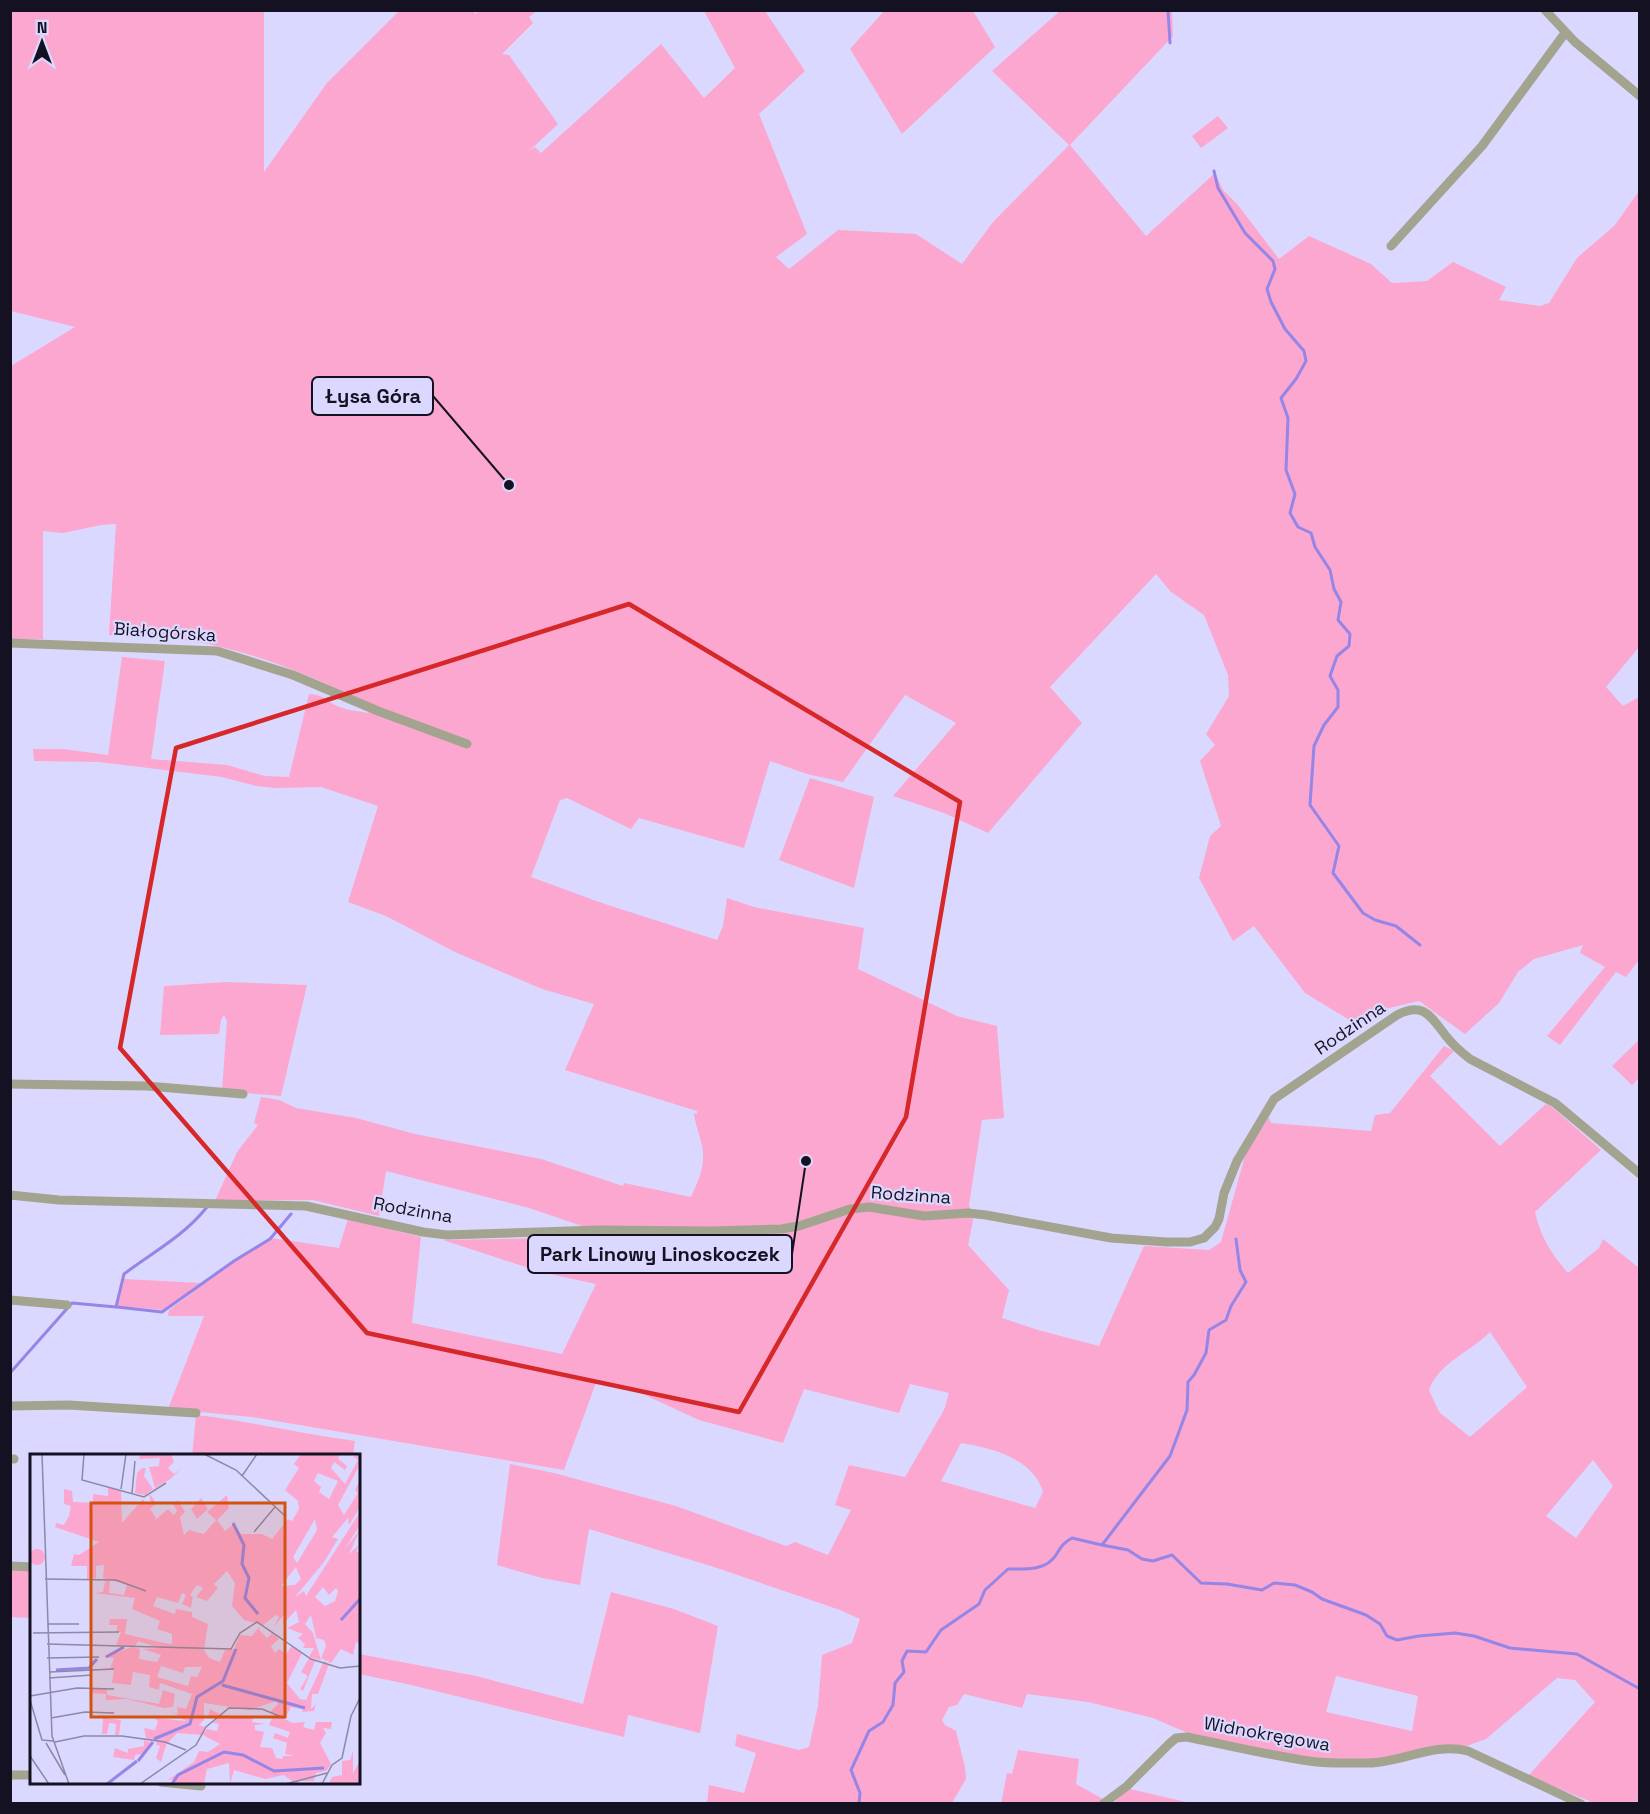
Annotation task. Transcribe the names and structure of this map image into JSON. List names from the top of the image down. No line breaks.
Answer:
{"streets":{"street":["Białogórska","Rodzinna","Widnokręgowa"]},"places":["Łysa Góra","Park Linowy Linoskoczek"],"north":"top"}
